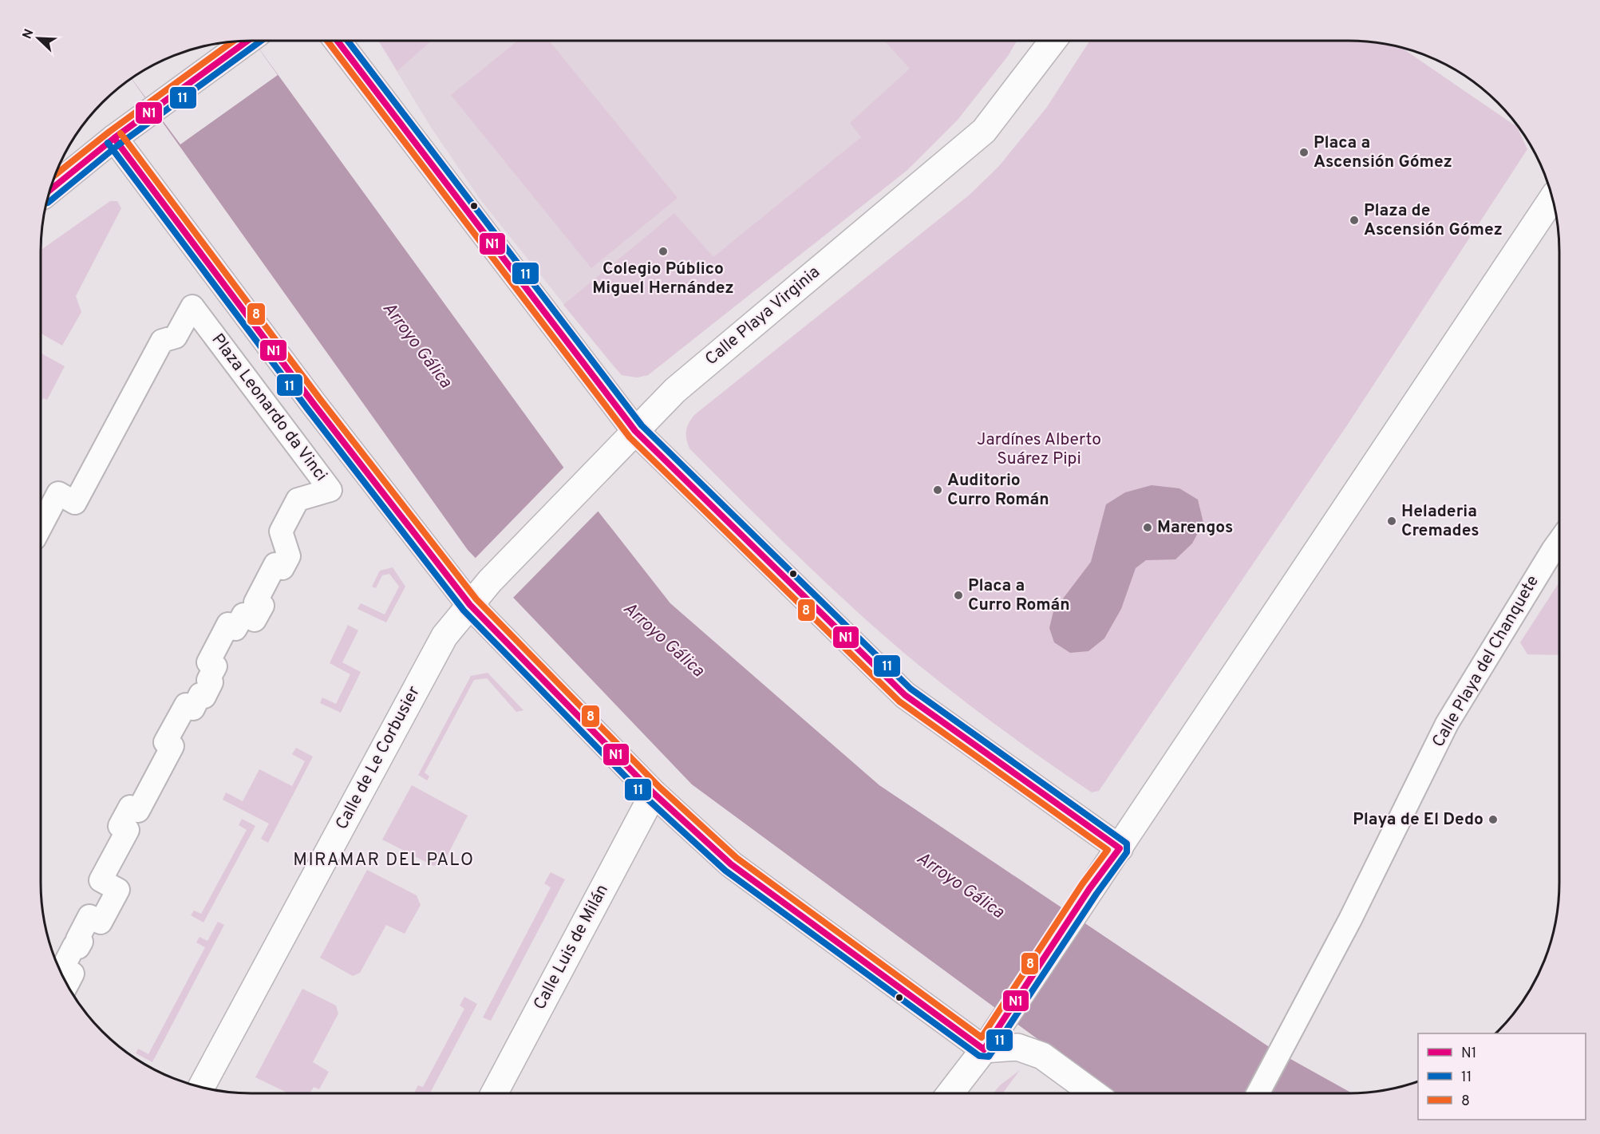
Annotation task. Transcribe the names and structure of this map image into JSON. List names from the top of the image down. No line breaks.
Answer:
{"streets":{"street":["Calle Playa Virginia","Plaza Leonardo da Vinci","Calle Playa del Chanquete","Calle de Le Corbusier","Calle Luis de Milán"]},"crossings":[["Calle Playa Virginia","Calle de Le Corbusier"]],"districts":["MIRAMAR DEL PALO"],"water":["Arroyo Gálica"],"parks":["Jardínes Alberto Suárez Pipi"],"places":["Placa a Ascensión Gómez","Plaza de Ascensión Gómez","Colegio Público Miguel Hernández","Auditorio Curro Román","Heladeria Cremades","Marengos","Placa a Curro Román","Playa de El Dedo"],"lines":["transit line N1","transit line 11","transit line 8"],"legend":["N1","11","8"],"north":"top left"}
